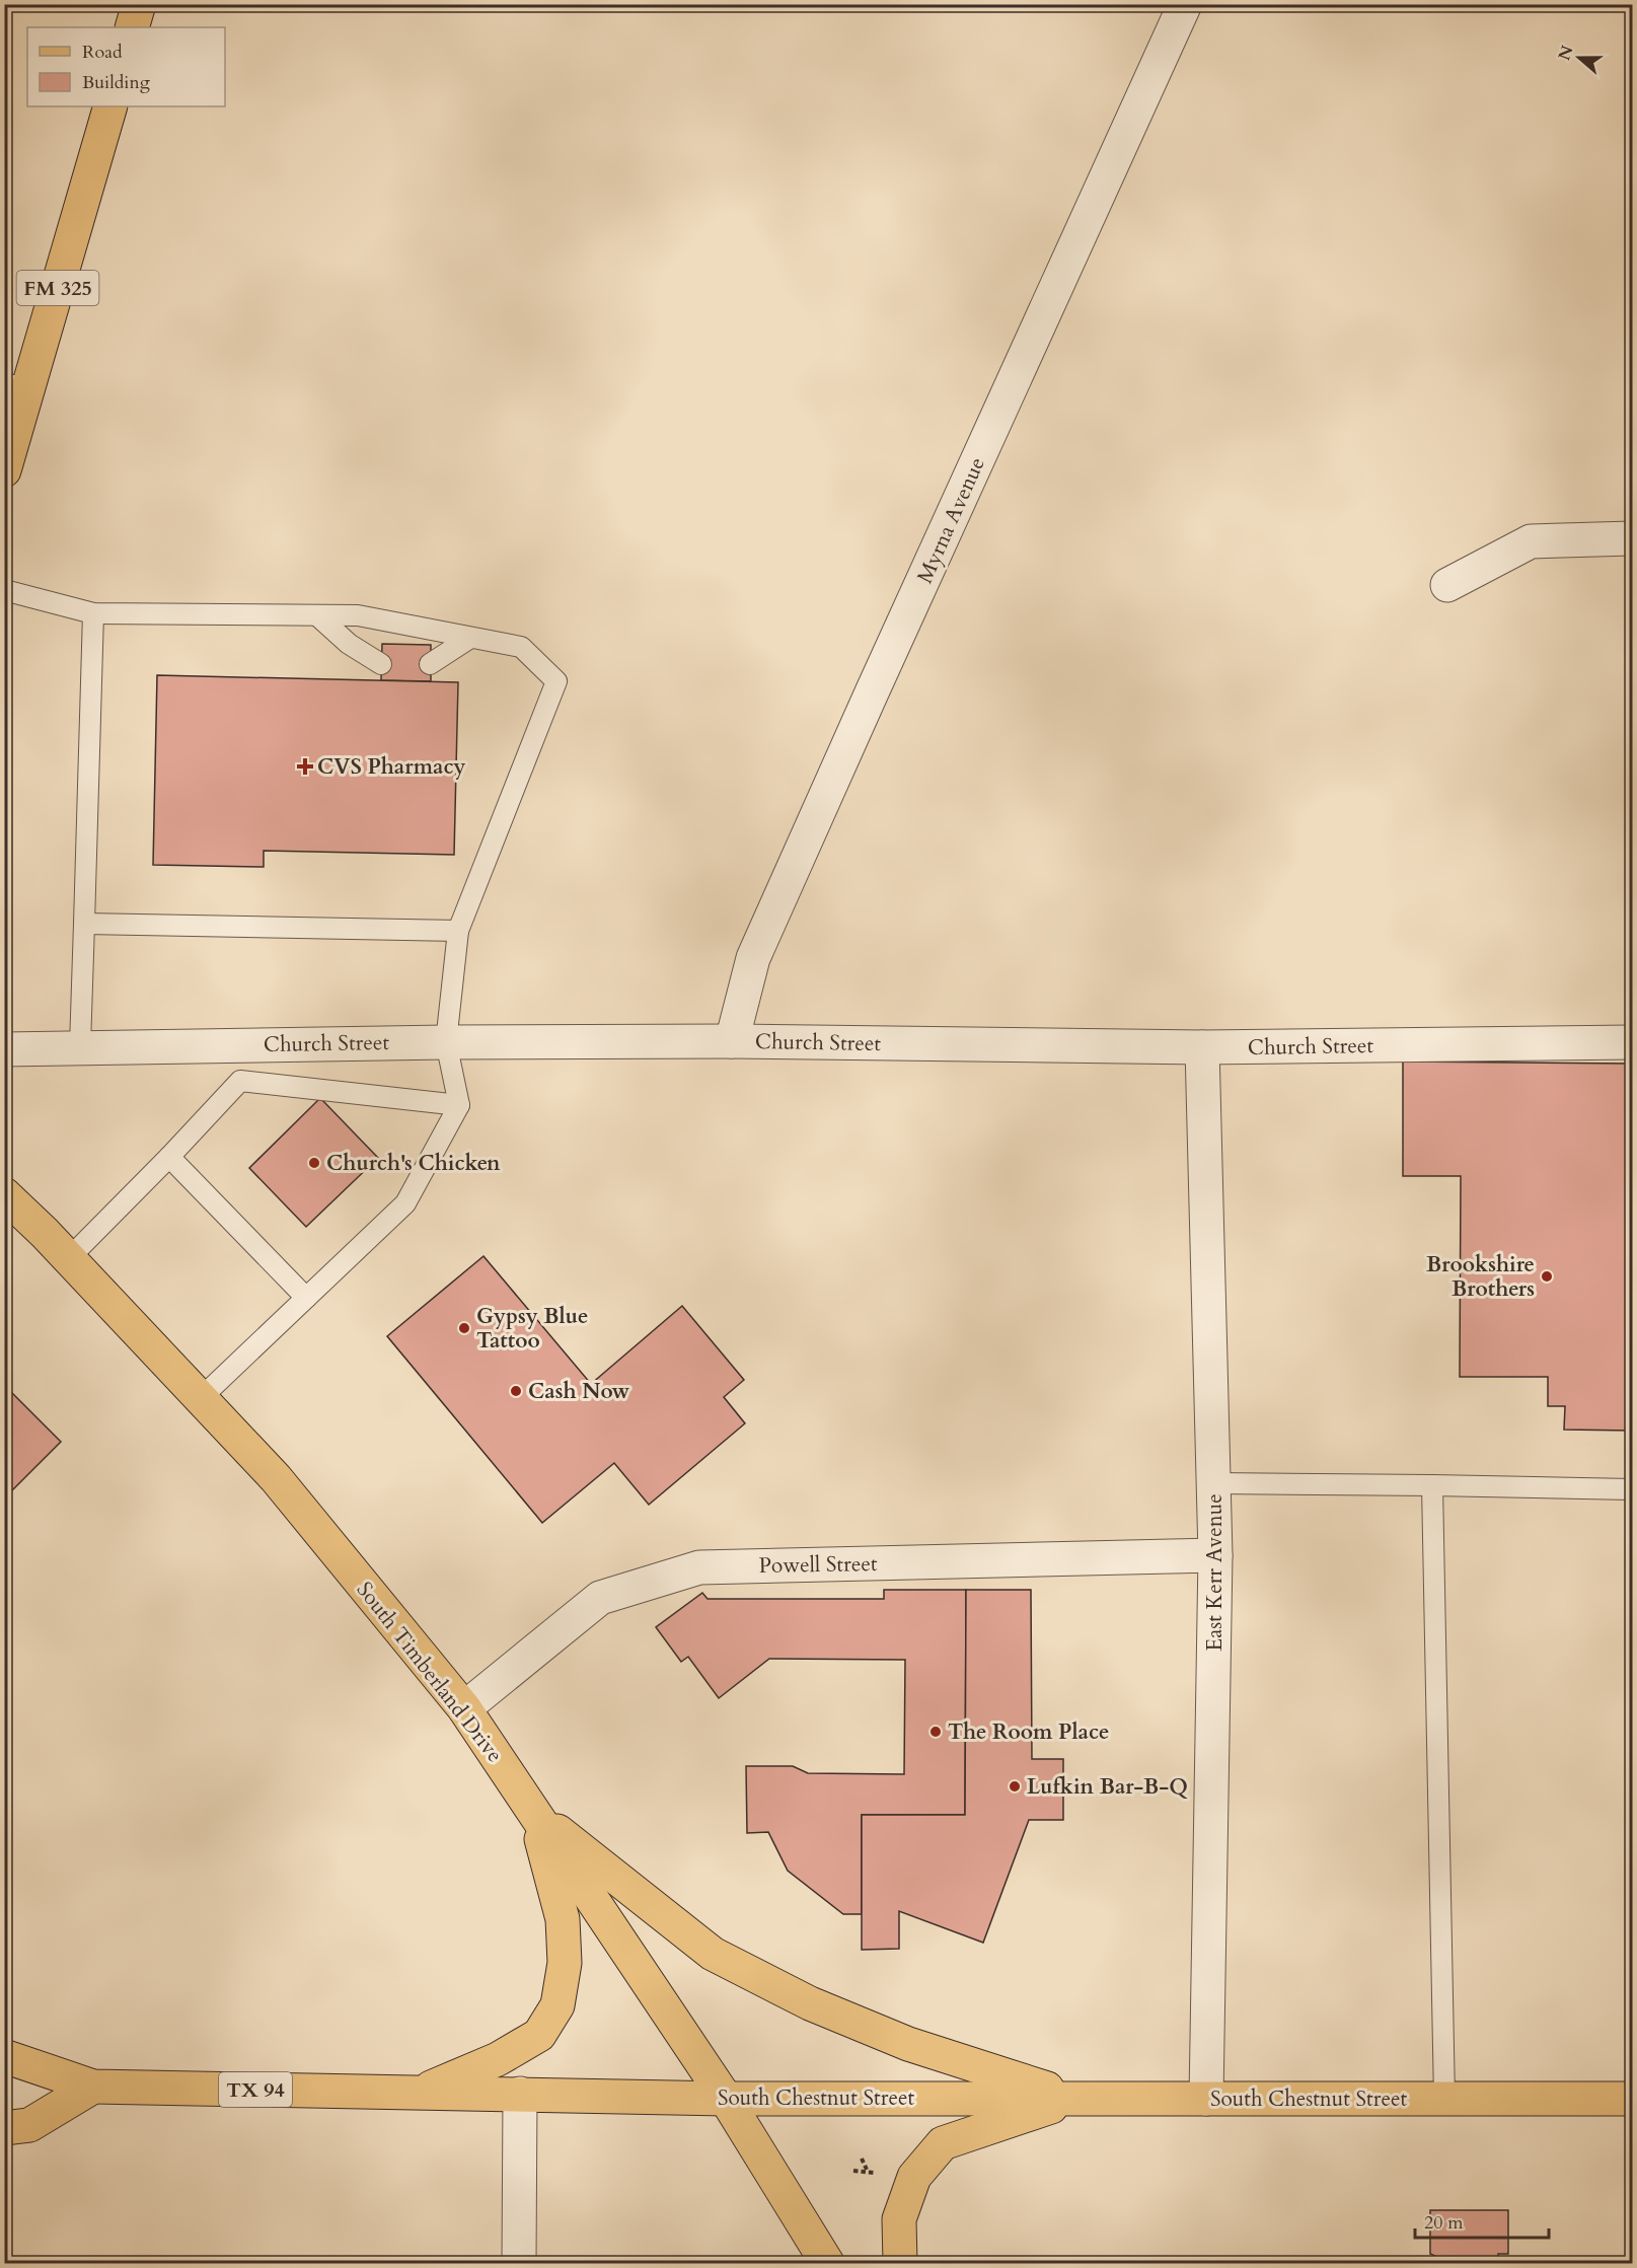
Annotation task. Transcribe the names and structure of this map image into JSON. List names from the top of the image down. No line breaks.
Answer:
{"streets":{"main road":["FM 325","South Timberland Drive","TX 94","South Chestnut Street"],"street":["Myrna Avenue","Church Street","Powell Street","East Kerr Avenue"]},"crossings":[["Myrna Avenue","Church Street"],["Church Street","East Kerr Avenue"],["Powell Street","East Kerr Avenue"],["Powell Street","South Timberland Drive"],["East Kerr Avenue","South Chestnut Street"],["South Timberland Drive","South Chestnut Street"]],"places":{"health":["CVS Pharmacy"],"other":["Church's Chicken","Brookshire Brothers","Gypsy Blue Tattoo","Cash Now","The Room Place","Lufkin Bar-B-Q"]},"legend":["Road","Building"],"scale_bar":"20 m","north":"left"}
